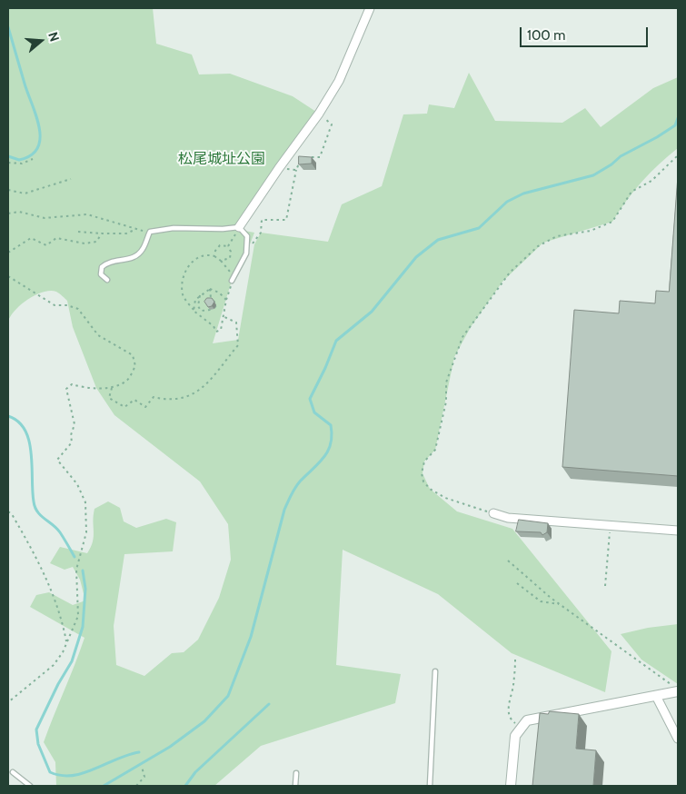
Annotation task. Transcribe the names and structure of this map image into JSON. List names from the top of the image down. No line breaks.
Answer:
{"parks":["松尾城址公園"],"scale_bar":"100 m","north":"right"}
